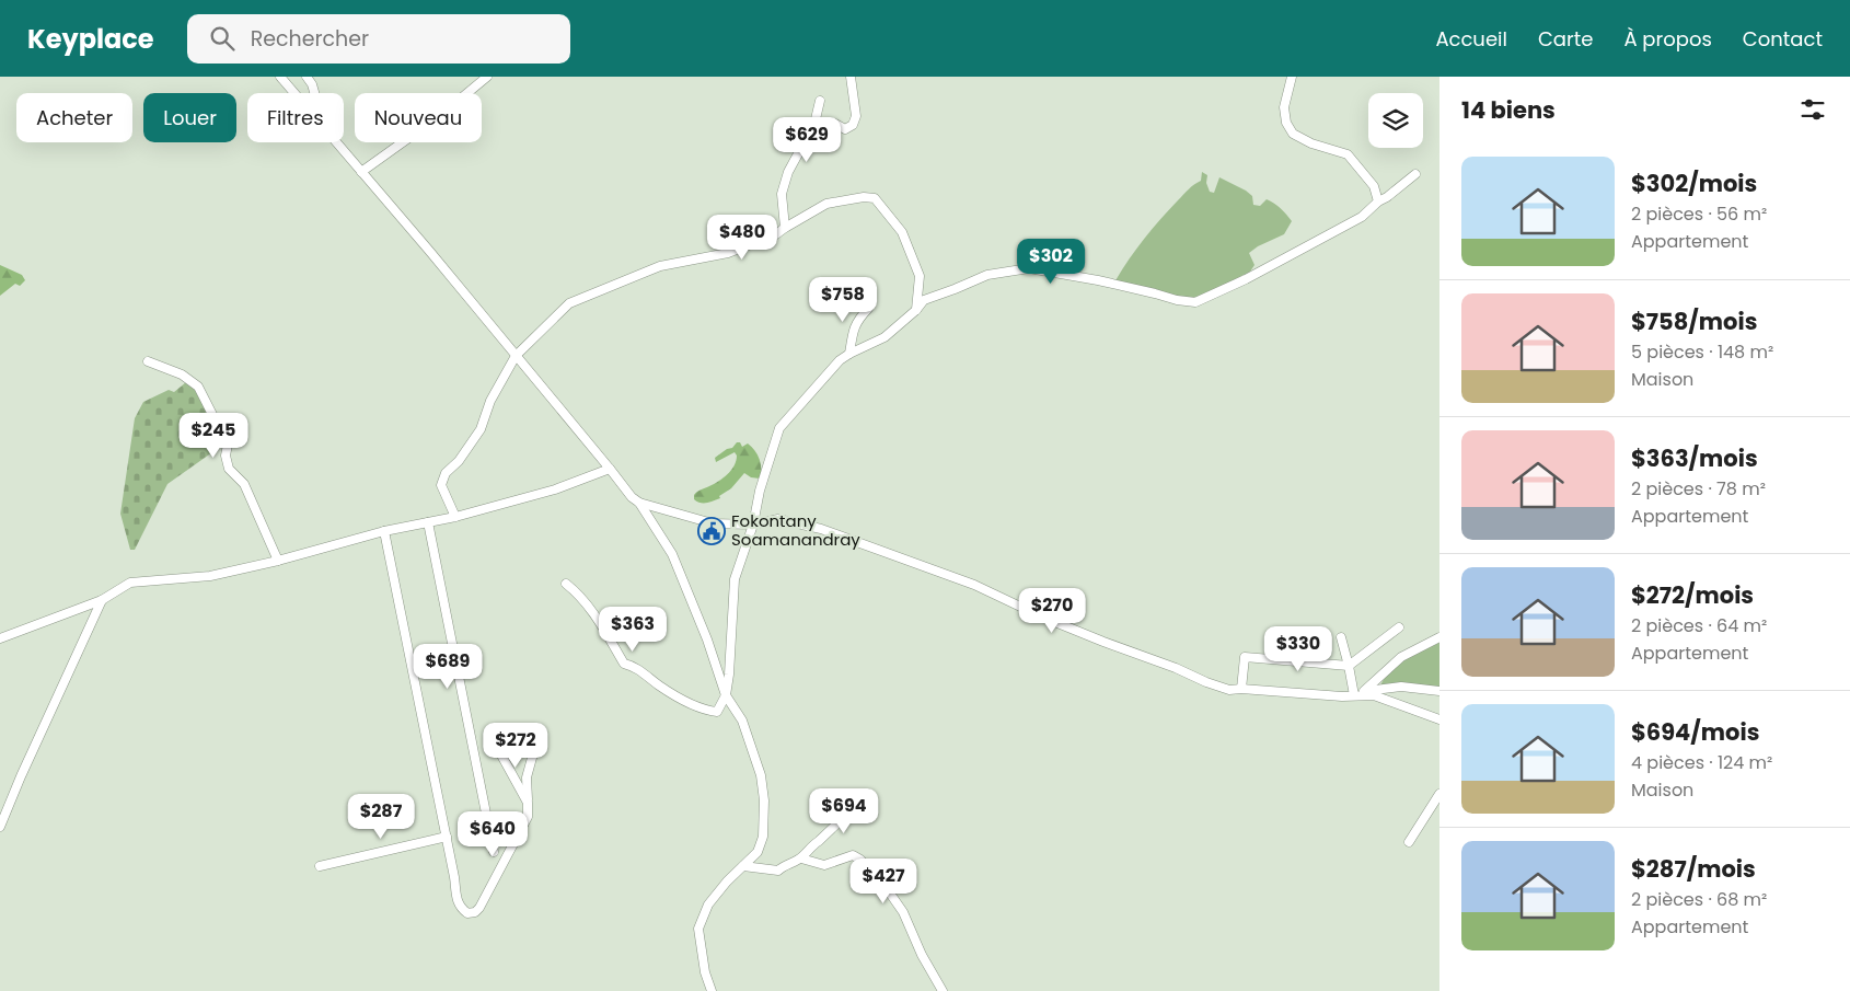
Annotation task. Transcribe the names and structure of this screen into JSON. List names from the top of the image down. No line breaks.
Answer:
{"places":{"public building":["Fokontany Soamanandray"]},"page":{"header":"Keyplace","search":"Rechercher","nav":["Accueil","Carte","À propos","Contact"],"heading":"14 biens","chip":["Acheter","Louer","Filtres","Nouveau"],"price":["$629","$480","$302","$758","$245","$270","$363","$330","$689","$272","$694","$287","$640","$427"],"list":[{"name":"$302/mois","note":"2 pièces · 56 m² · Appartement"},{"name":"$758/mois","note":"5 pièces · 148 m² · Maison"},{"name":"$363/mois","note":"2 pièces · 78 m² · Appartement"},{"name":"$272/mois","note":"2 pièces · 64 m² · Appartement"},{"name":"$694/mois","note":"4 pièces · 124 m² · Maison"},{"name":"$287/mois","note":"2 pièces · 68 m² · Appartement"}]}}
